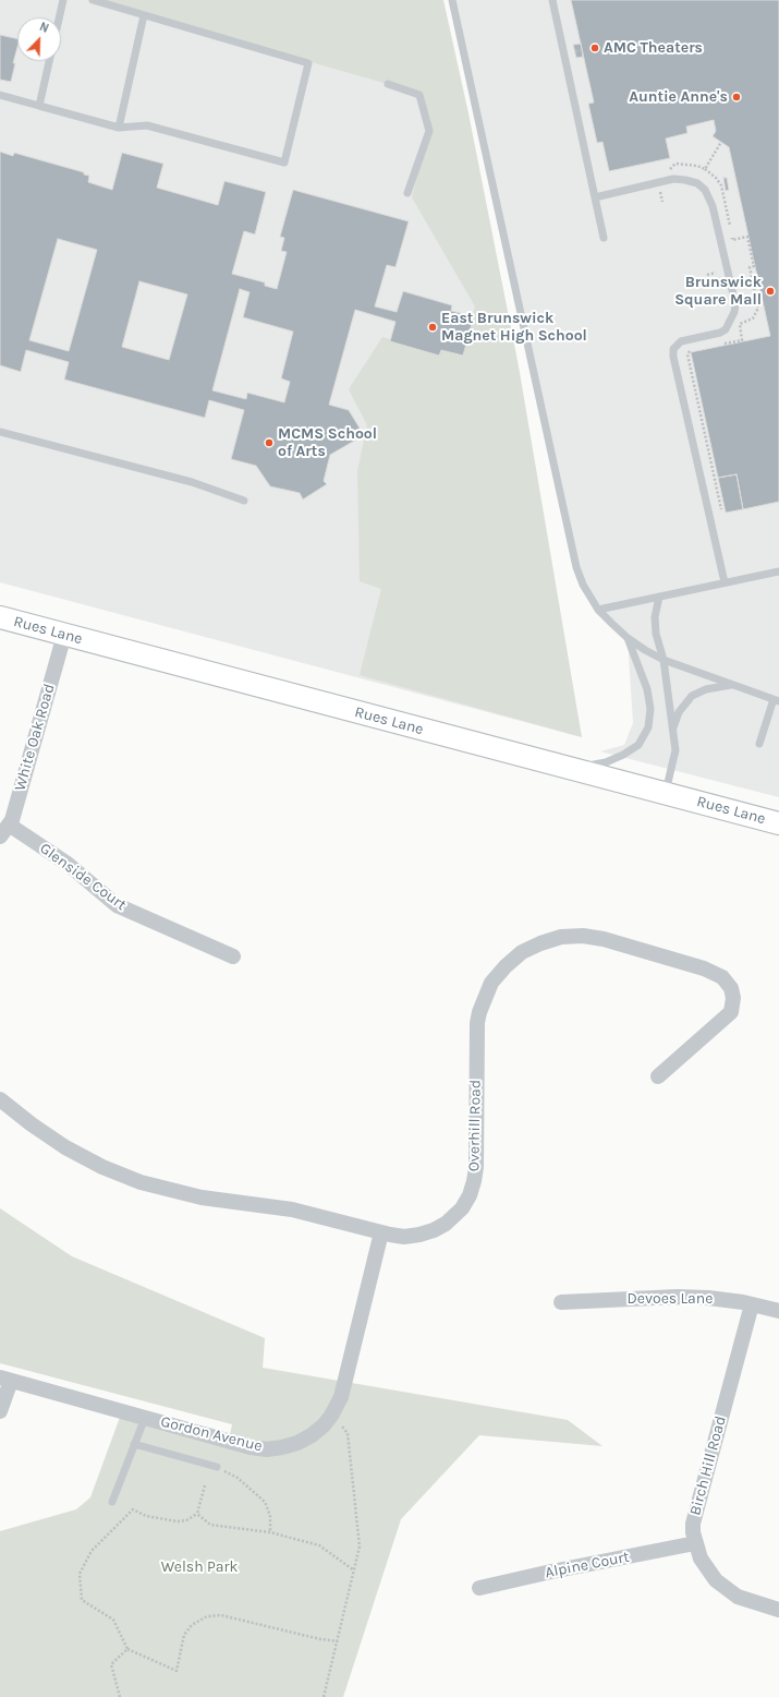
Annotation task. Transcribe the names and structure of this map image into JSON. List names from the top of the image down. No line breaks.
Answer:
{"streets":{"main road":["Rues Lane"],"street":["White Oak Road","Glenside Court","Overhill Road","Devoes Lane","Gordon Avenue","Birch Hill Road","Alpine Court"]},"crossings":[["Rues Lane","White Oak Road"],["White Oak Road","Glenside Court"],["Overhill Road","Gordon Avenue"],["Devoes Lane","Birch Hill Road"],["Birch Hill Road","Alpine Court"]],"parks":["Welsh Park"],"places":["AMC Theaters","Auntie Anne's","Brunswick Square Mall","East Brunswick Magnet High School","MCMS School of Arts"],"north":"top right"}
